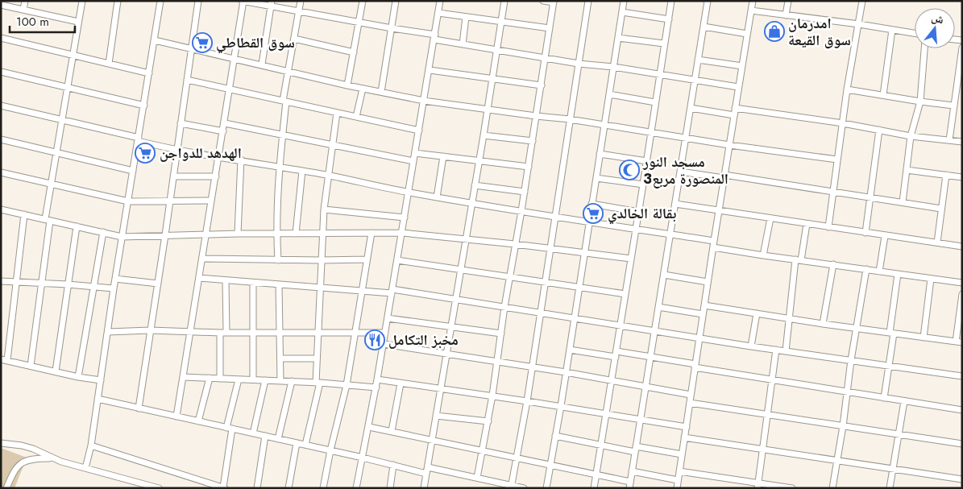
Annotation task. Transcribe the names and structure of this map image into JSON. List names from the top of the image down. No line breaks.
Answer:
{"places":{"shop":["امدرمان سوق القيعة"],"supermarket":["سوق القطاطي","الهدهد للدواجن","بقالة الخالدي"],"mosque":["مسجد النور المنصورة مربع3"],"restaurant":["مخبز التكامل"]},"scale_bar":"100 m","north":"top"}
